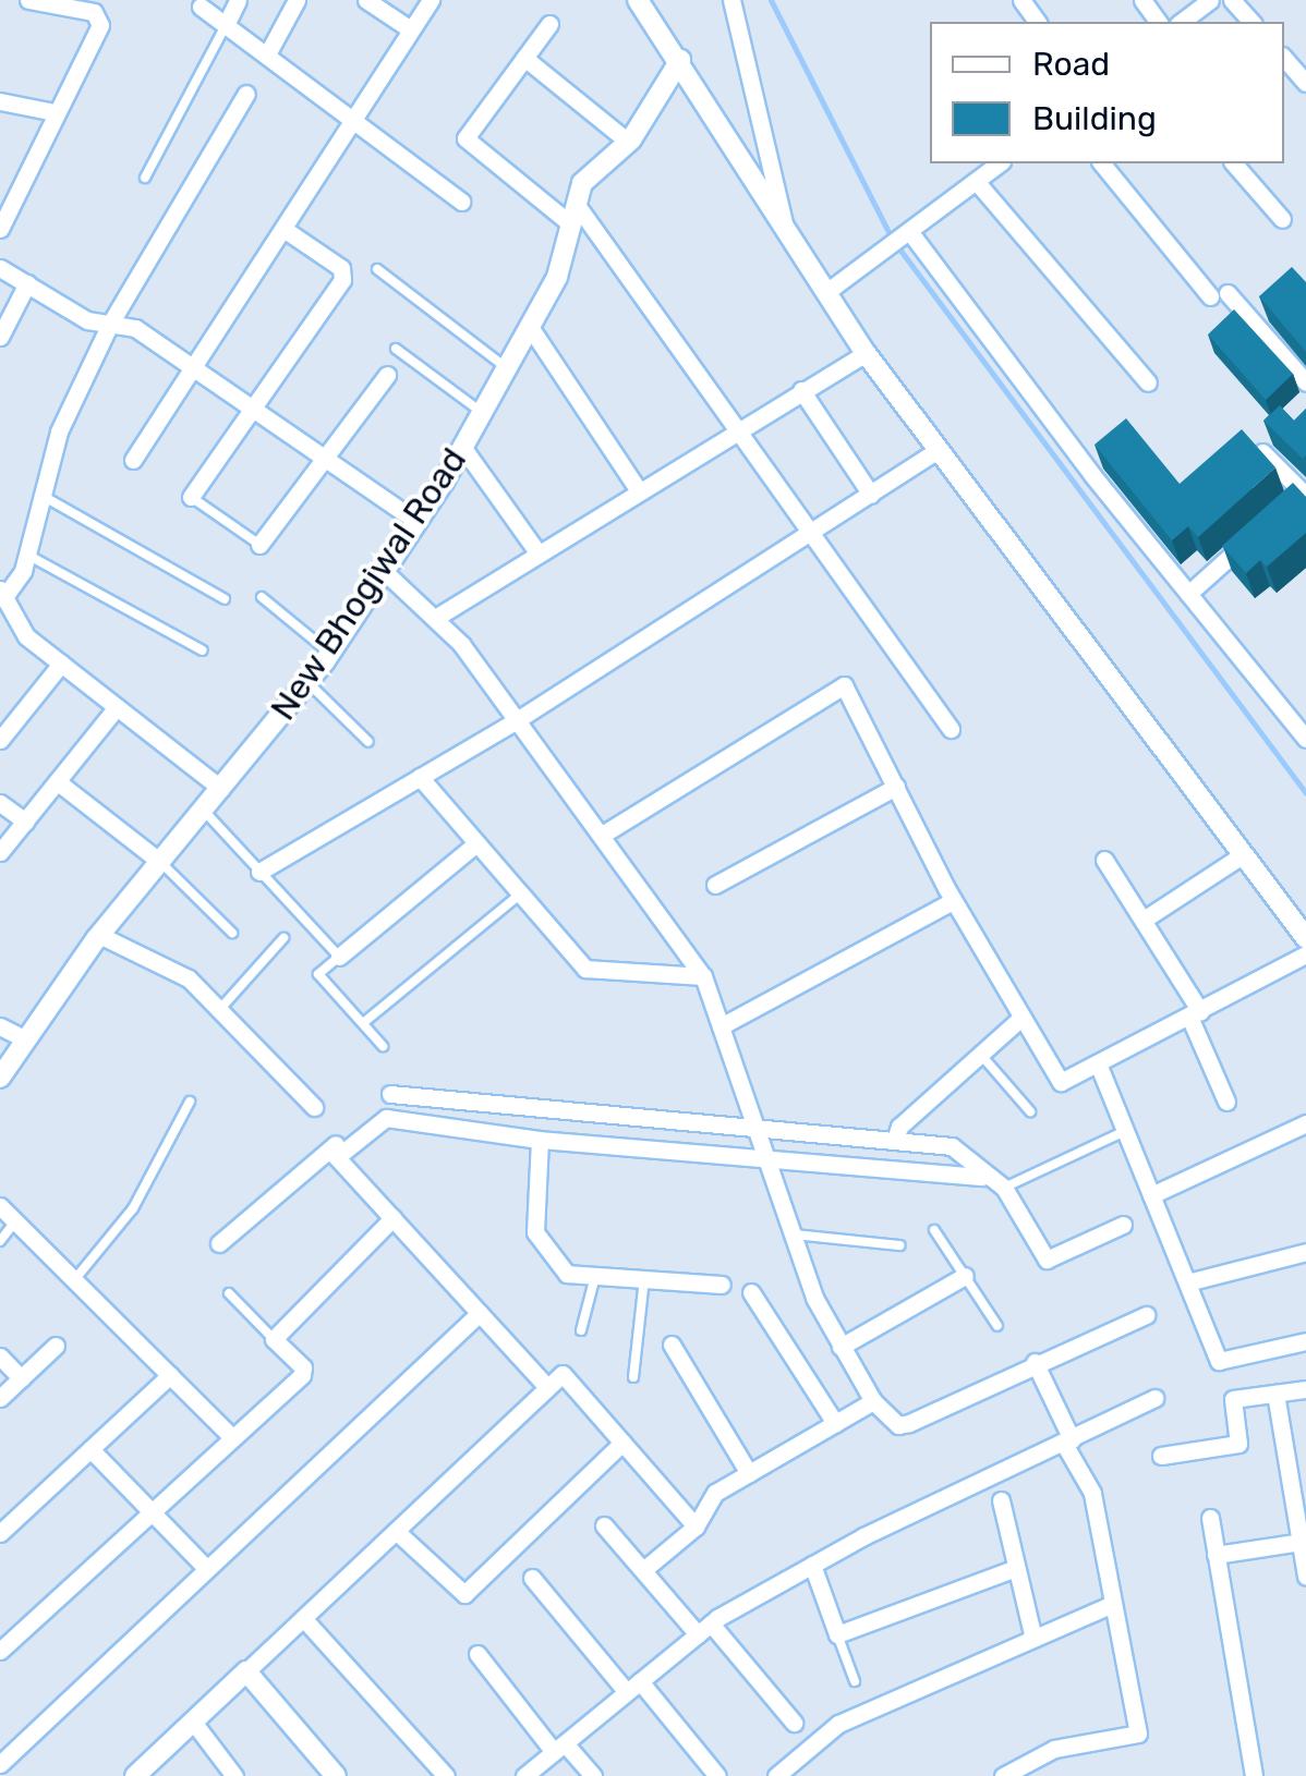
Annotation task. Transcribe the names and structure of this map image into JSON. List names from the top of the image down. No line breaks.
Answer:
{"streets":{"street":["New Bhogiwal Road"]},"legend":["Road","Building"]}
